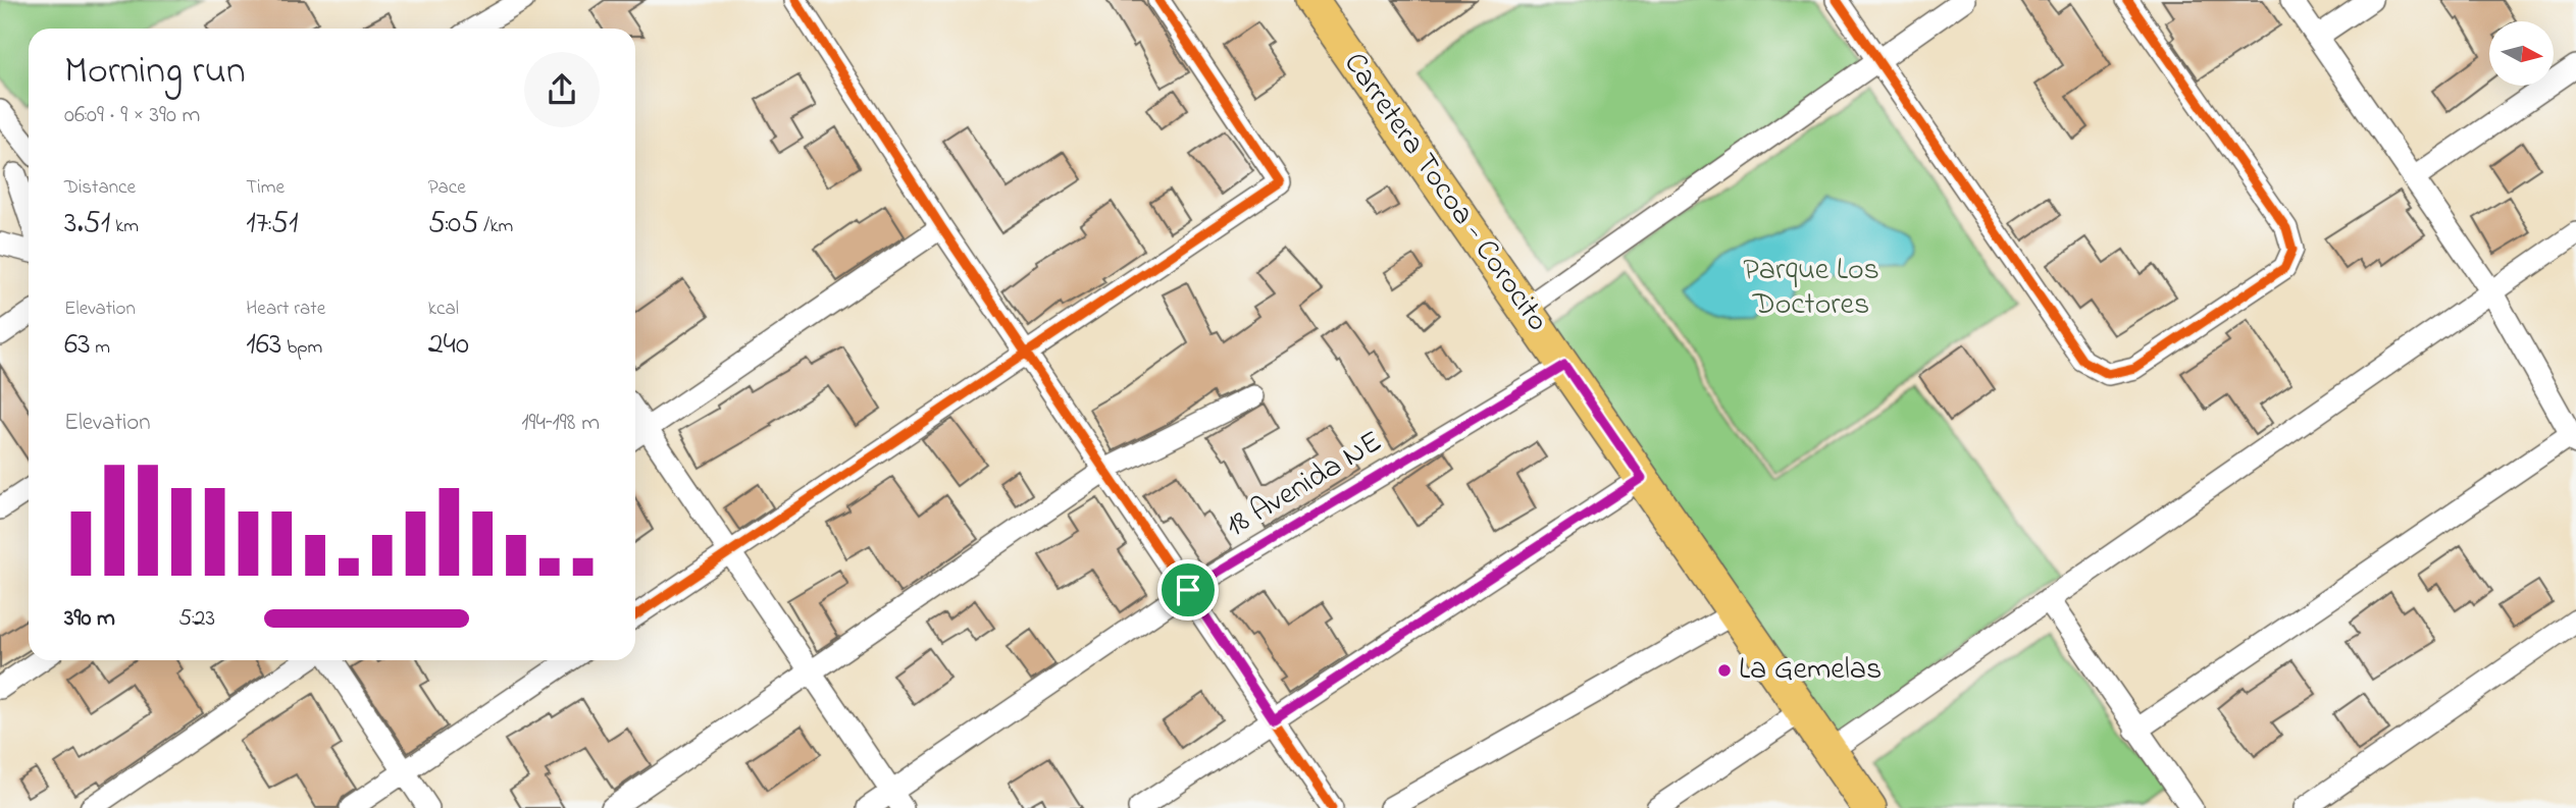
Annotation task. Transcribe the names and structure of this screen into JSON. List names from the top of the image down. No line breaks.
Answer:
{"streets":{"main road":["Carretera Tocoa - Corocito"],"street":["18 Avenida NE"]},"crossings":[["Carretera Tocoa - Corocito","18 Avenida NE"]],"parks":["Parque Los Doctores"],"places":["La Gemelas"],"north":"right","page":{"heading":["Morning run","06:09 · 9 × 390 m"],"stats":[["Distance","3.51 km"],["Time","17:51"],["Pace","5:05 /km"],["Elevation","63 m"],["Heart rate","163 bpm"],["kcal","240"]],"chart":["Elevation","194–198 m"],"list":[{"name":"390 m","note":"5:23"}]}}
